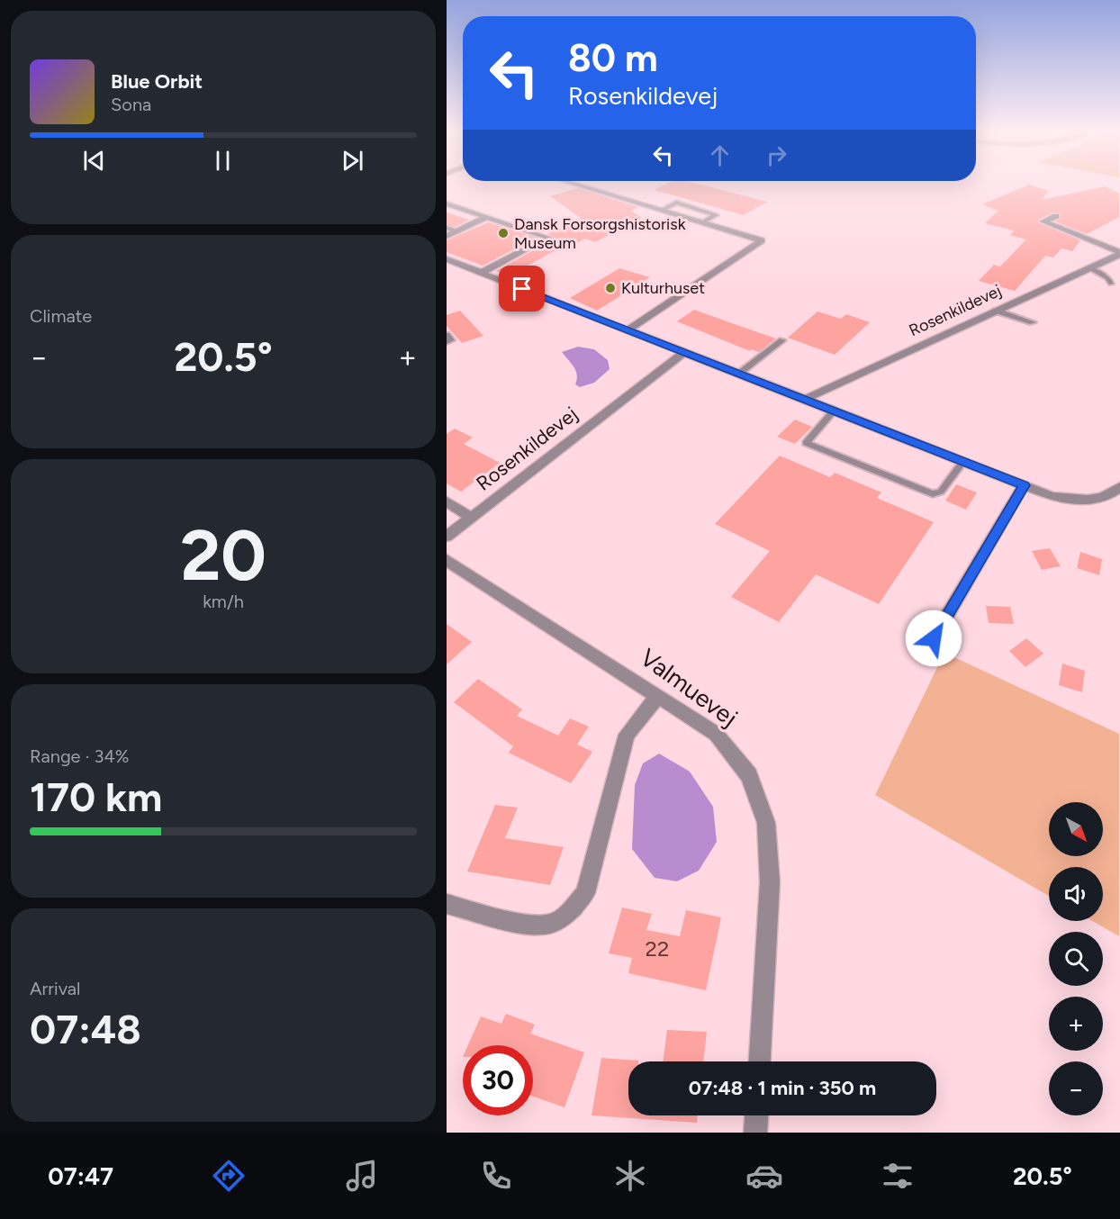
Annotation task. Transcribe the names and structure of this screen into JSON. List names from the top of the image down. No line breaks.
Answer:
{"streets":{"street":["Rosenkildevej","Valmuevej"]},"places":["Dansk Forsorgshistorisk Museum","Kulturhuset"],"house_numbers":["22"],"north":"bottom right","page":{"turn":["80 m","Rosenkildevej"],"song":["Blue Orbit","Sona"],"tile":["Climate",["20","km/h"],["Range · 34%","170 km"],["Arrival","07:48"]],"heat":["−","20.5°","+"],"map_buttons":["+","−"],"limit":"30","trip":"07:48 · 1 min · 350 m","tabs":["07:47","20.5°"]}}
